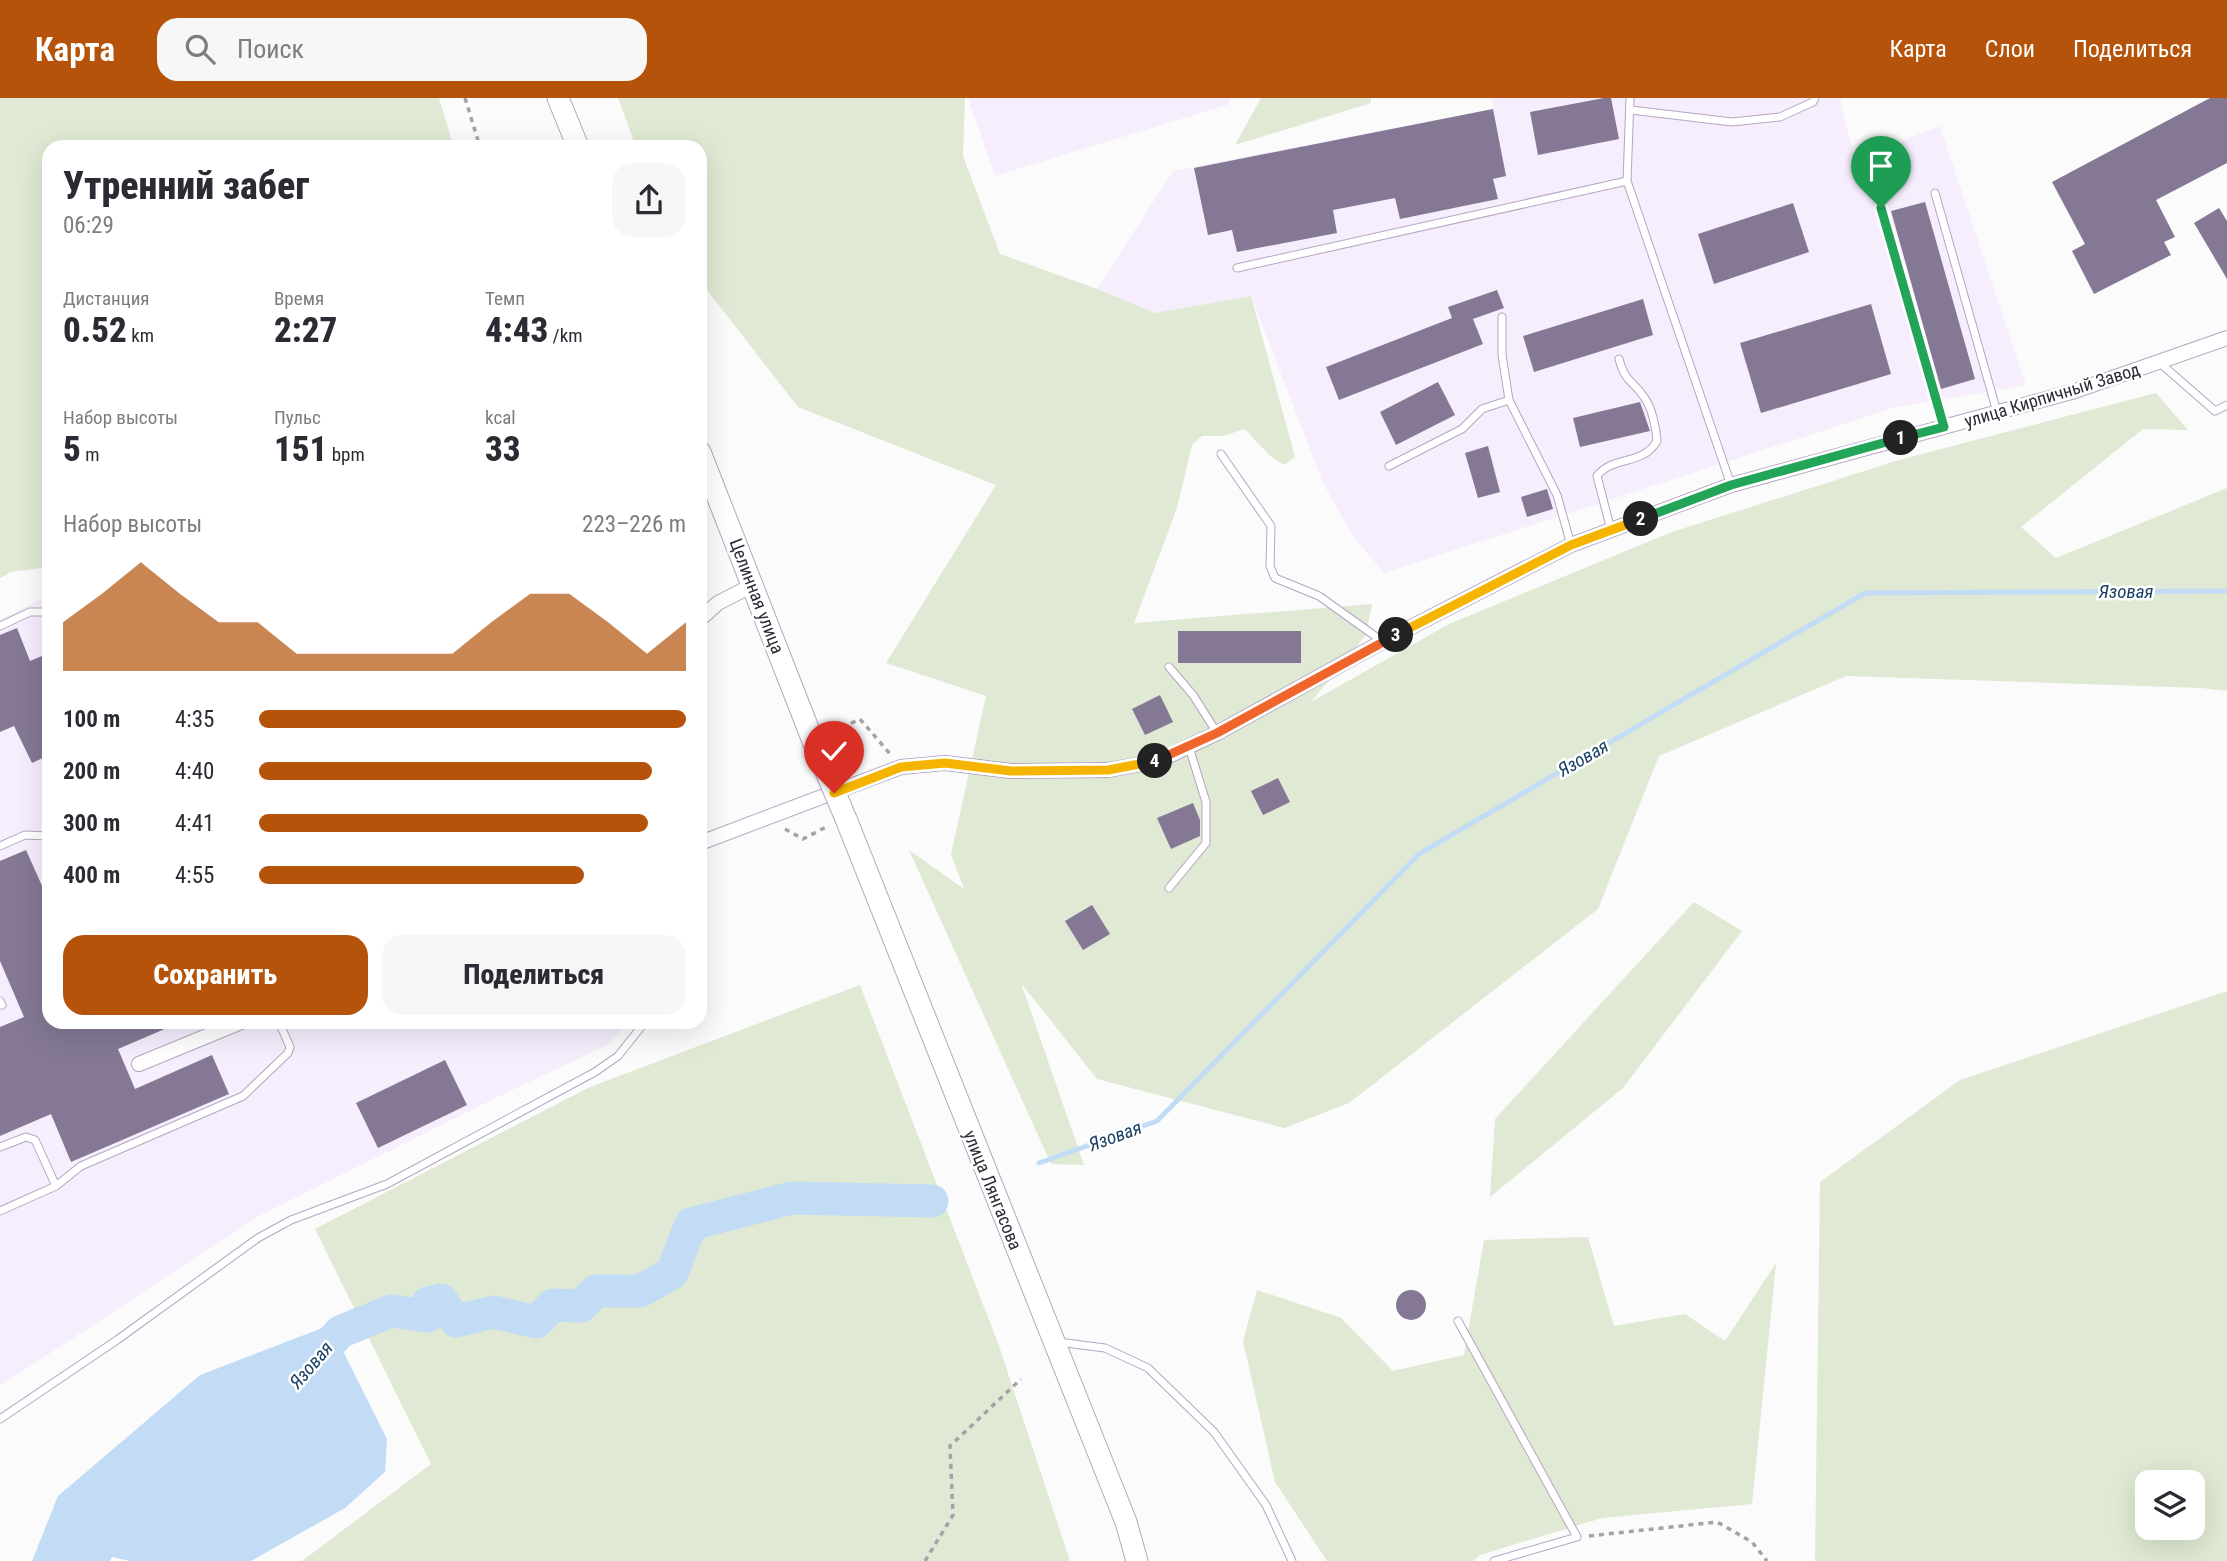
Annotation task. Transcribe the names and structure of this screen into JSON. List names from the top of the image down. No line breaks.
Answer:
{"streets":{"main road":["Целинная улица","улица Лянгасова"],"street":["улица Кирпичный Завод"]},"crossings":[["Целинная улица","улица Лянгасова"]],"water":["Язовая"],"page":{"header":"Карта","search":"Поиск","nav":["Карта","Слои","Поделиться"],"heading":["Утренний забег","06:29"],"stats":[["Дистанция","0.52 km"],["Время","2:27"],["Темп","4:43 /km"],["Набор высоты","5 m"],["Пульс","151 bpm"],["kcal","33"]],"pins":["1","2","3","4"],"chart":["Набор высоты","223–226 m"],"list":[{"name":"100 m","note":"4:35"},{"name":"200 m","note":"4:40"},{"name":"300 m","note":"4:41"},{"name":"400 m","note":"4:55"}],"buttons":["Сохранить","Поделиться"]}}
